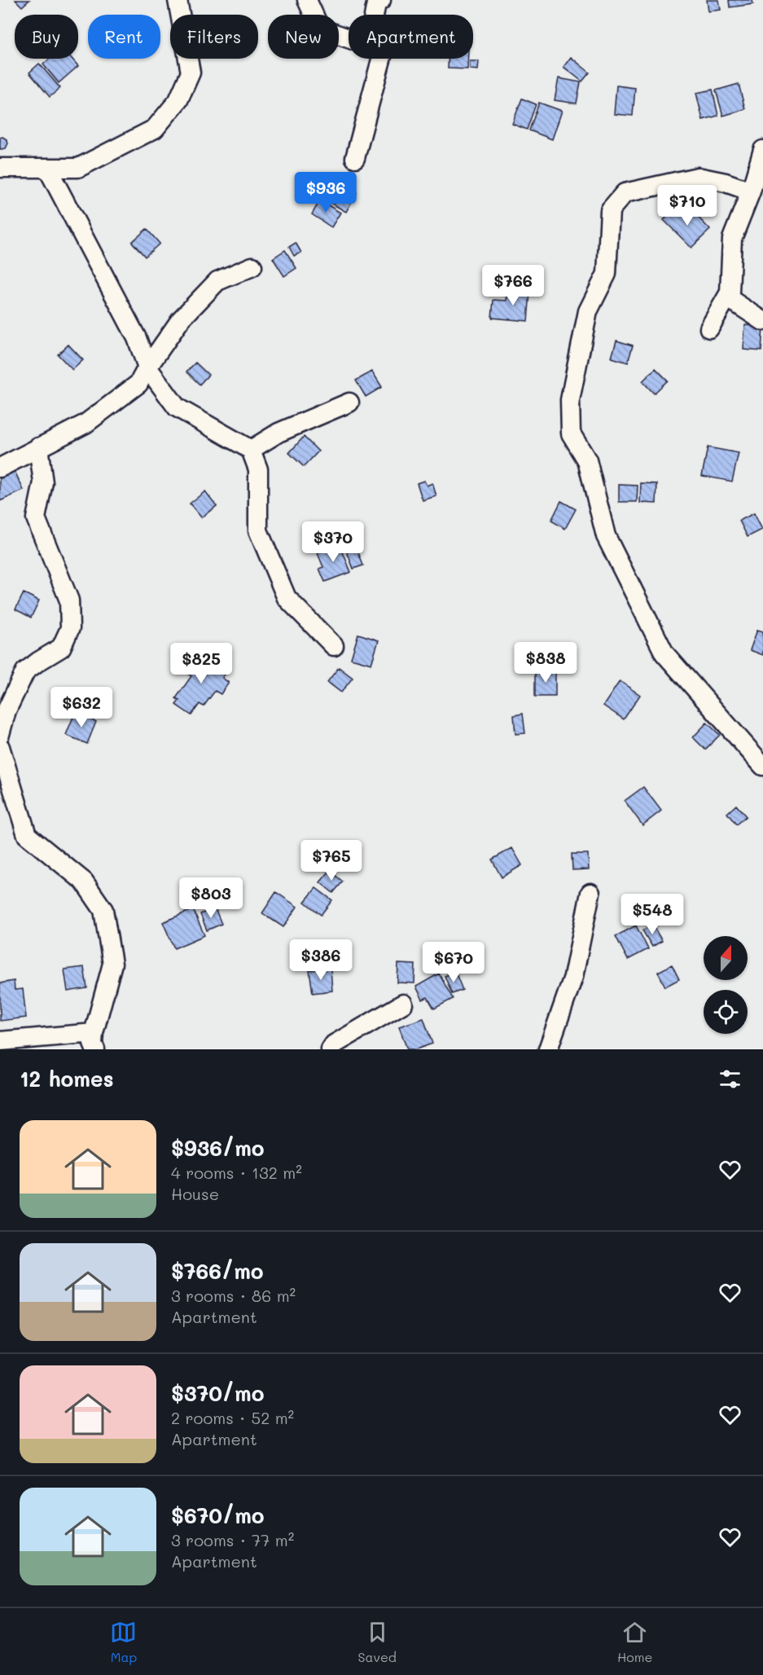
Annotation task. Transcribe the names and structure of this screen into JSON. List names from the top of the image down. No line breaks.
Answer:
{"north":"top","page":{"chip":["Buy","Rent","Filters","New","Apartment"],"price":["$936","$710","$766","$370","$838","$825","$632","$765","$803","$548","$386","$670"],"heading":"12 homes","list":[{"name":"$936/mo","note":"4 rooms · 132 m² · House"},{"name":"$766/mo","note":"3 rooms · 86 m² · Apartment"},{"name":"$370/mo","note":"2 rooms · 52 m² · Apartment"},{"name":"$670/mo","note":"3 rooms · 77 m² · Apartment"}],"tabs":["Map","Saved","Home"]}}
